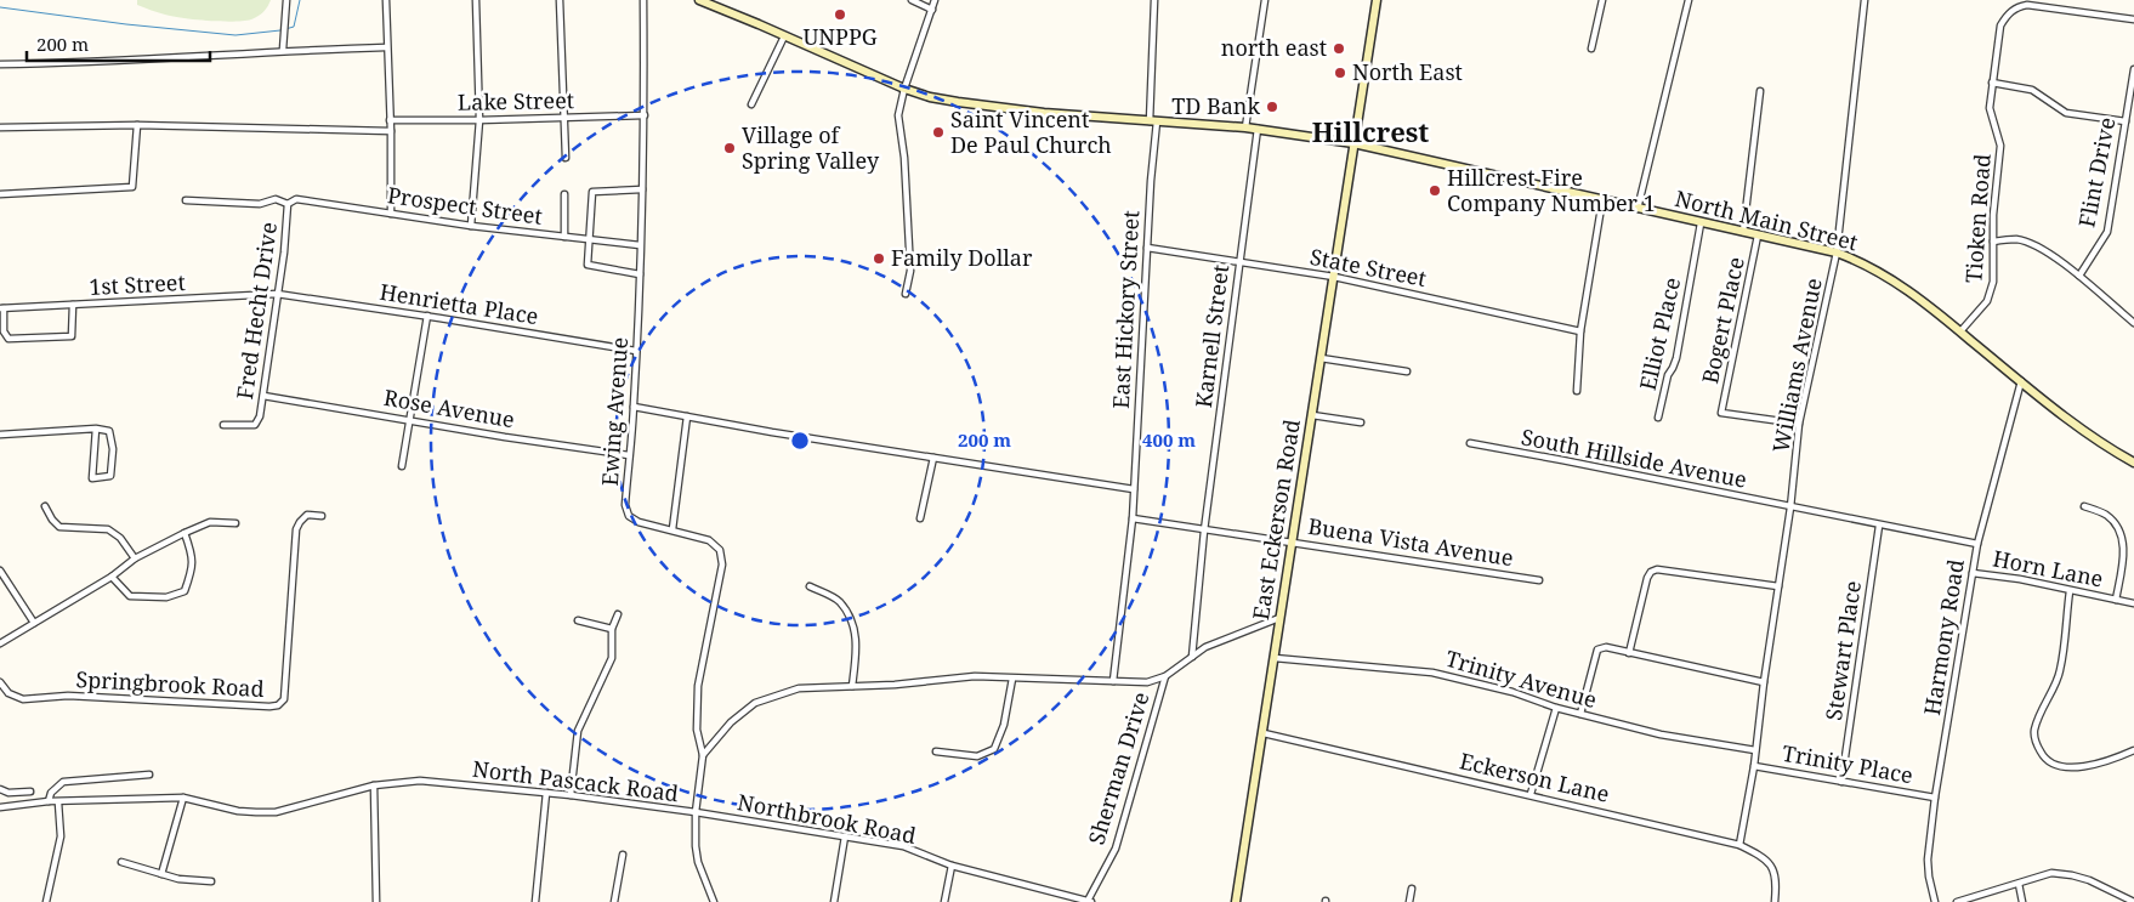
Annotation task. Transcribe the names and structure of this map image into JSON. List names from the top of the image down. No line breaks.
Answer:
{"streets":{"main road":["North Main Street","East Eckerson Road"],"street":["Lake Street","Flint Drive","Prospect Street","Tioken Road","State Street","1st Street","Henrietta Place","East Hickory Street","Fred Hecht Drive","Bogert Place","Elliot Place","Karnell Street","Williams Avenue","Rose Avenue","Ewing Avenue","South Hillside Avenue","Buena Vista Avenue","Horn Lane","Harmony Road","Stewart Place","Trinity Avenue","Springbrook Road","Trinity Place","Sherman Drive","Eckerson Lane","North Pascack Road","Northbrook Road"]},"crossings":[["Lake Street","Ewing Avenue"],["Prospect Street","Fred Hecht Drive"],["Prospect Street","Ewing Avenue"],["Tioken Road","North Main Street"],["North Main Street","East Hickory Street"],["North Main Street","Bogert Place"],["North Main Street","Elliot Place"],["North Main Street","Karnell Street"],["North Main Street","Williams Avenue"],["North Main Street","East Eckerson Road"],["North Main Street","Harmony Road"],["State Street","East Hickory Street"],["State Street","Karnell Street"],["State Street","East Eckerson Road"],["1st Street","Henrietta Place"],["1st Street","Fred Hecht Drive"],["Henrietta Place","Fred Hecht Drive"],["Henrietta Place","Ewing Avenue"],["East Hickory Street","Buena Vista Avenue"],["Fred Hecht Drive","Rose Avenue"],["Bogert Place","Williams Avenue"],["Karnell Street","Buena Vista Avenue"],["Williams Avenue","South Hillside Avenue"],["Williams Avenue","Trinity Avenue"],["Williams Avenue","Trinity Place"],["Williams Avenue","Eckerson Lane"],["Rose Avenue","Ewing Avenue"],["Ewing Avenue","North Pascack Road"],["South Hillside Avenue","Harmony Road"],["South Hillside Avenue","Stewart Place"],["East Eckerson Road","Buena Vista Avenue"],["East Eckerson Road","Trinity Avenue"],["East Eckerson Road","Eckerson Lane"],["Horn Lane","Harmony Road"],["Harmony Road","Trinity Place"],["Stewart Place","Trinity Place"],["Sherman Drive","Northbrook Road"],["North Pascack Road","Northbrook Road"]],"districts":["Hillcrest"],"places":["UNPPG","north east","North East","TD Bank","Saint Vincent De Paul Church","Village of Spring Valley","Hillcrest Fire Company Number 1","Family Dollar"],"scale_bar":"200 m","rings":["200 m","400 m"]}
